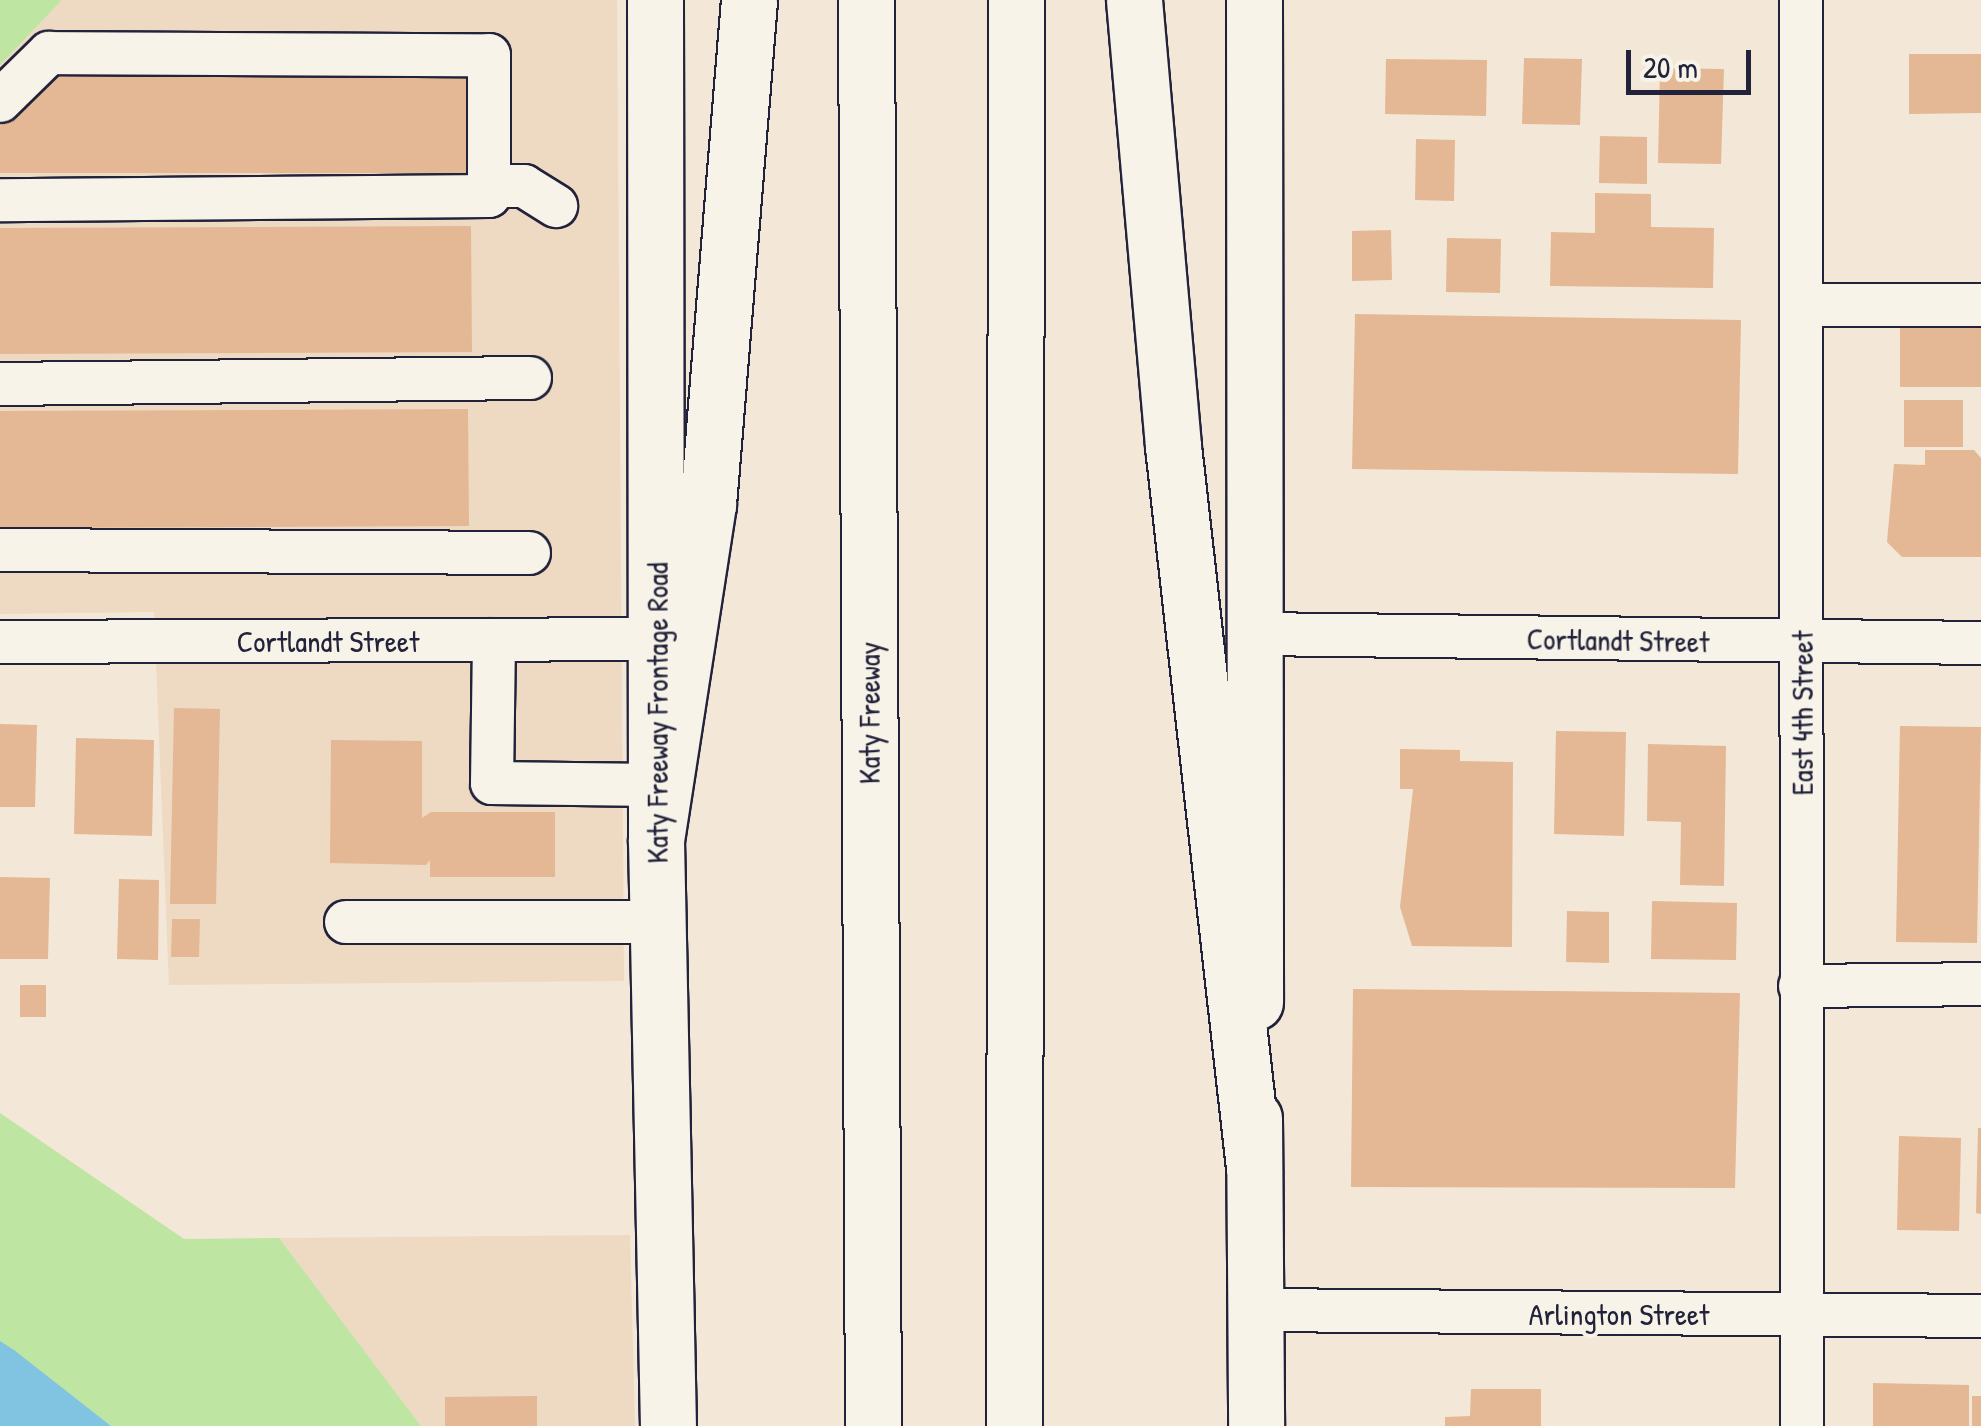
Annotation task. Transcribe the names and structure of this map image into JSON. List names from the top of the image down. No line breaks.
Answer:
{"streets":{"main road":["Katy Freeway Frontage Road","Katy Freeway"],"street":["Cortlandt Street","East 4th Street","Arlington Street"]},"crossings":[["Cortlandt Street","Katy Freeway Frontage Road"],["Cortlandt Street","East 4th Street"],["East 4th Street","Arlington Street"]],"scale_bar":"20 m"}
